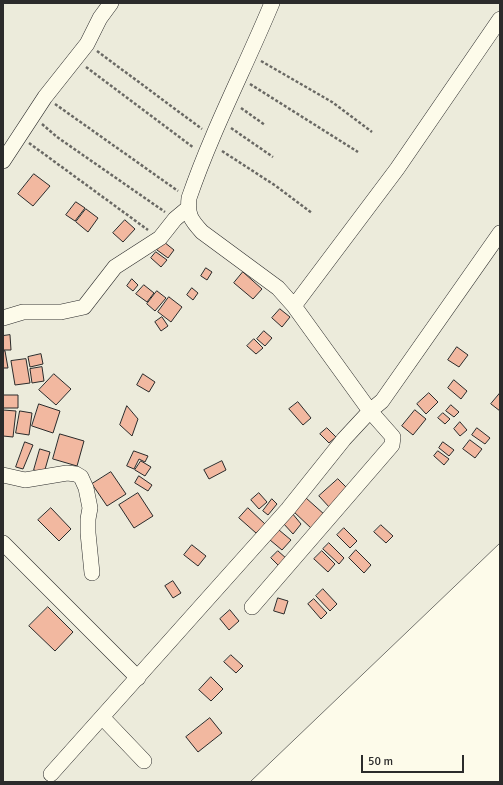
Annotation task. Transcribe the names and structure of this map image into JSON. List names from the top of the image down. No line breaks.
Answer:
{"scale_bar":"50 m"}
